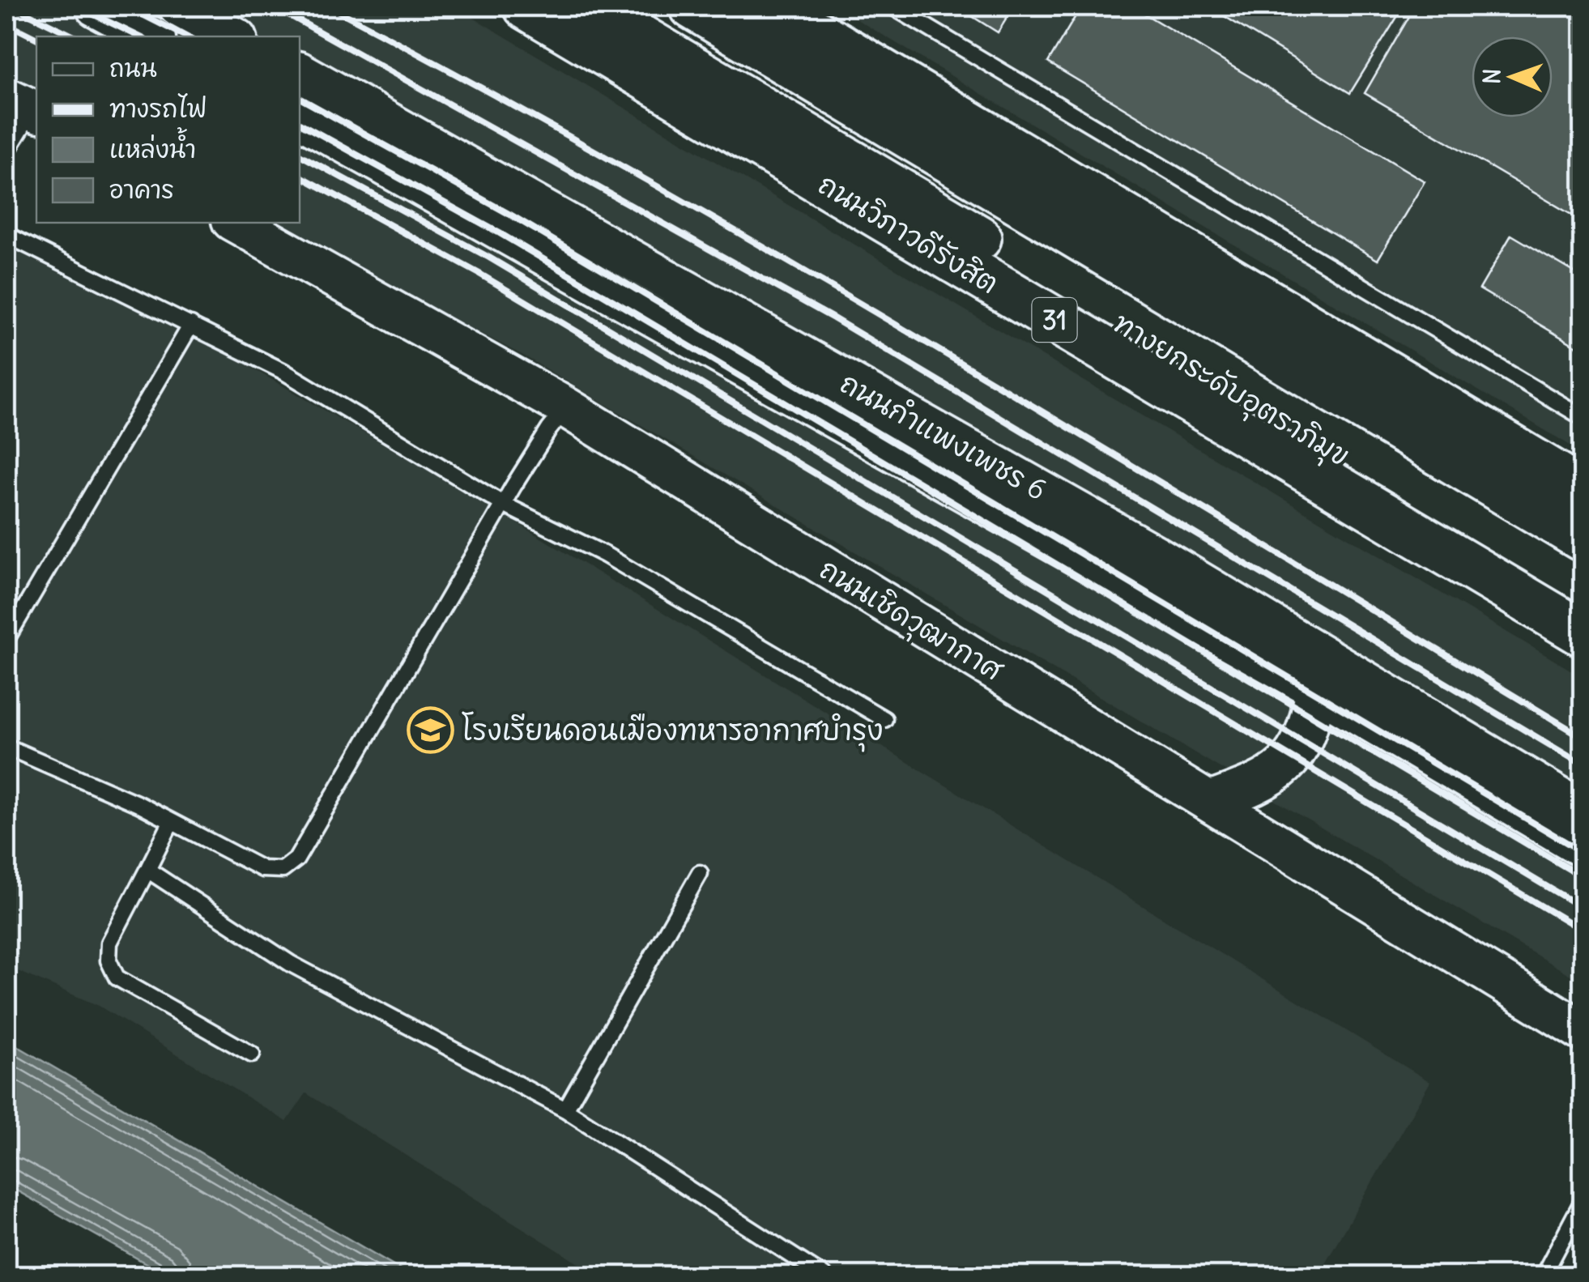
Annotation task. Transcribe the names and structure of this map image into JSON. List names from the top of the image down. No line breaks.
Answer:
{"streets":{"highway":["ถนนวิภาวดีรังสิต","31","ทางยกระดับอุตราภิมุข"],"main road":["ถนนกำแพงเพชร 6","ถนนเชิดวุฒากาศ"]},"places":{"school or university":["โรงเรียนดอนเมืองทหารอากาศบำรุง"]},"legend":["ถนน","ทางรถไฟ","แหล่งน้ำ","อาคาร"],"north":"left"}
